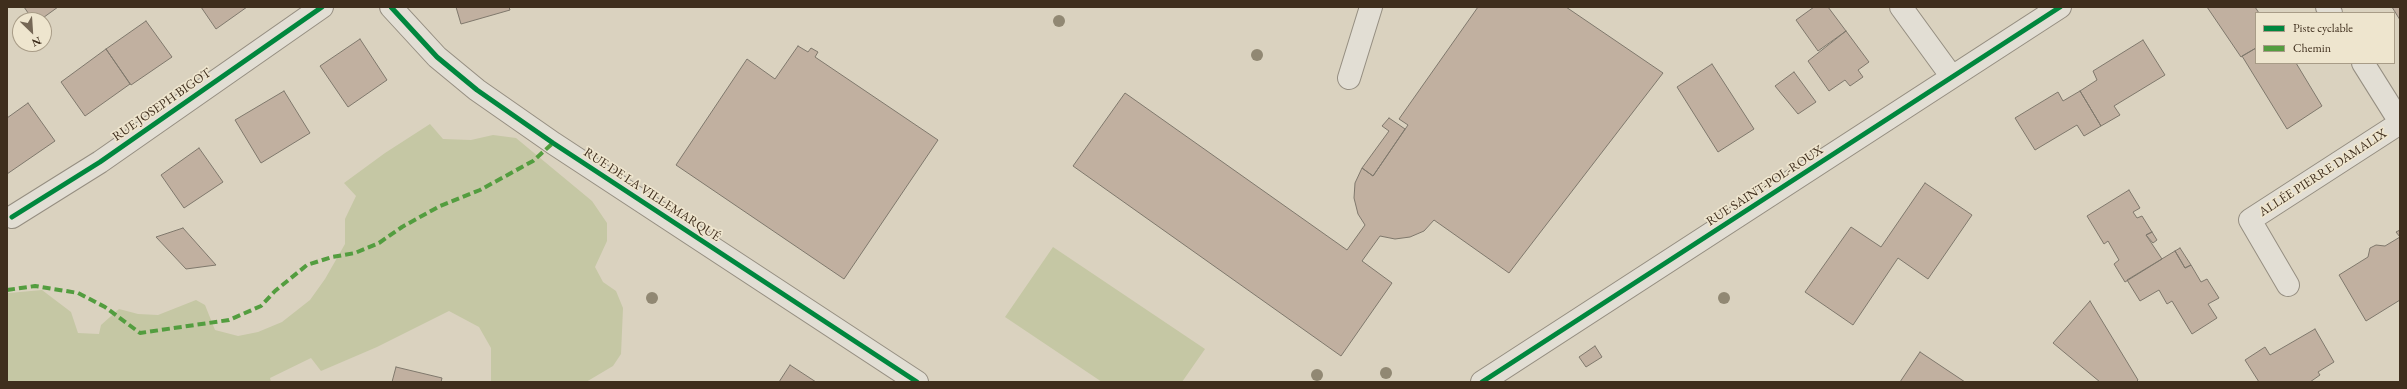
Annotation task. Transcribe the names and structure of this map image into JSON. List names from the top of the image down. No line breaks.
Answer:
{"streets":{"street":["RUE JOSEPH BIGOT","ALLÉE PIERRE DAMALIX","RUE SAINT-POL-ROUX","RUE DE LA VILLEMARQUÉ"]},"legend":["Piste cyclable","Chemin"],"north":"bottom right"}
